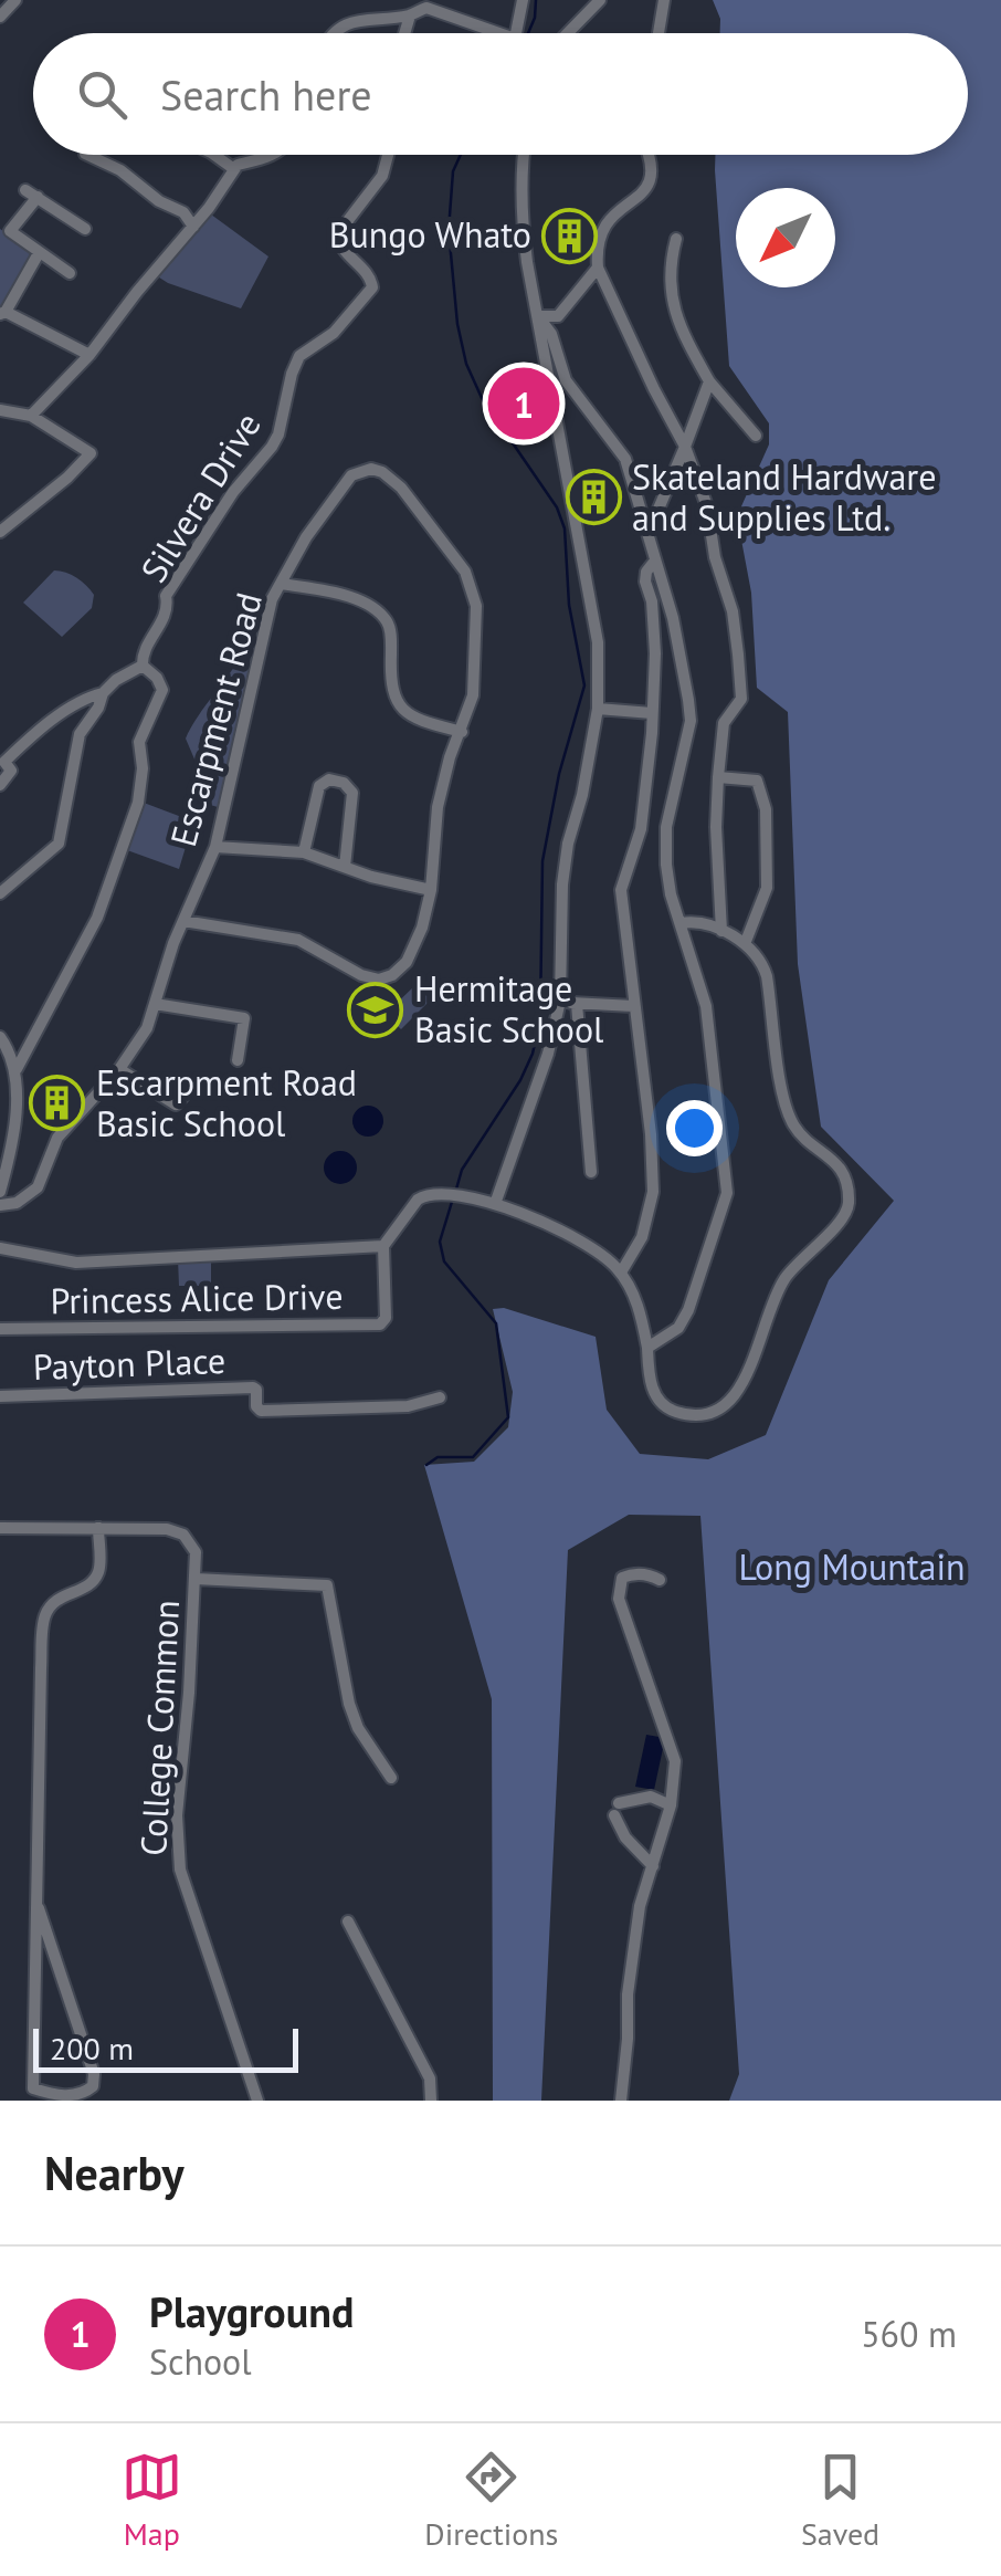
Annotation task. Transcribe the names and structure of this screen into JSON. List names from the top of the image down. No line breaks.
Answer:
{"streets":{"street":["Silvera Drive","Escarpment Road","Princess Alice Drive","Payton Place","College Common"]},"parks":["Long Mountain"],"places":{"building":["Bungo Whato","Skateland Hardware and Supplies Ltd.","Escarpment Road Basic School"],"school or university":["Hermitage Basic School"]},"scale_bar":"200 m","north":"bottom left","page":{"search":"Search here","pins":"1","scale":"200 m","heading":"Nearby","list":[{"mark":"1","name":"Playground","note":"School","value":"560 m"}],"nav":["Map","Directions","Saved"]}}
